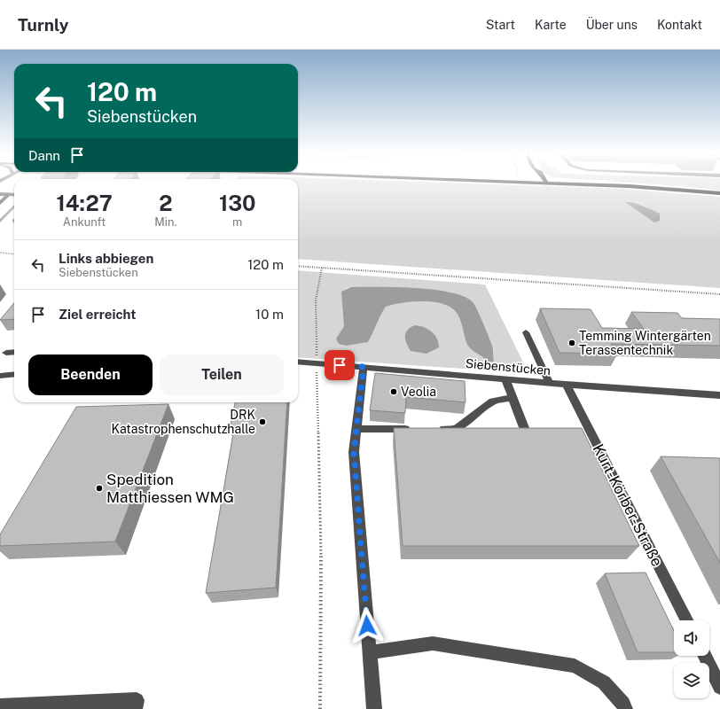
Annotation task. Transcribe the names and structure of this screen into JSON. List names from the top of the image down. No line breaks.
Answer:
{"streets":{"street":["Siebenstücken","Kurt-Körber-Straße"]},"crossings":[["Siebenstücken","Kurt-Körber-Straße"]],"places":["Temming Wintergärten Terassentechnik","Veolia","DRK Katastrophenschutzhalle","Spedition Matthiessen WMG"],"page":{"header":"Turnly","nav":["Start","Karte","Über uns","Kontakt"],"turn":["120 m","Siebenstücken"],"then":"Dann","eta":["14:27","Ankunft","2","Min.","130","m"],"list":[{"name":"Links abbiegen","note":"Siebenstücken","value":"120 m"},{"name":"Ziel erreicht","value":"10 m"}],"buttons":["Beenden","Teilen"]}}
